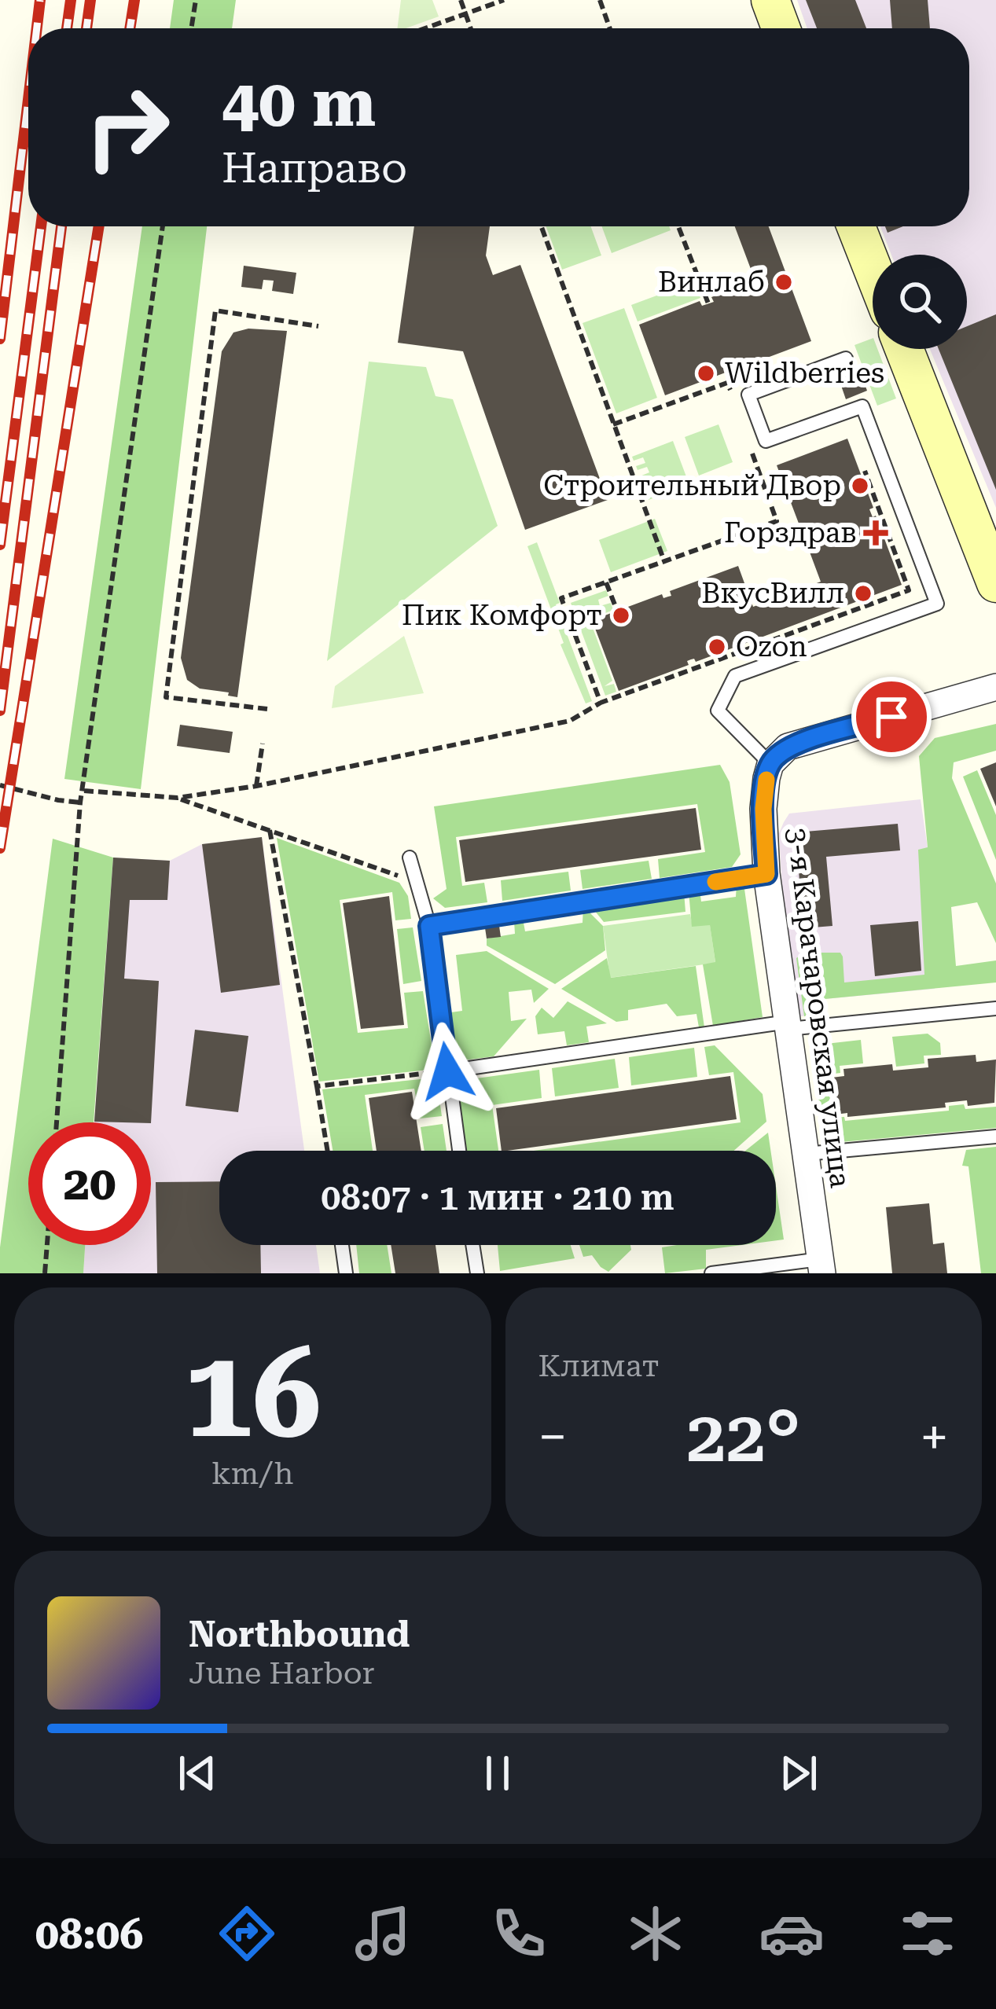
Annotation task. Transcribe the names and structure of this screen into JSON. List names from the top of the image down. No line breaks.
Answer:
{"streets":{"street":["3-я Карачаровская улица"]},"places":{"other":["Винлаб","Wildberries","Строительный Двор","ВкусВилл","Пик Комфорт","Ozon"],"health":["Горздрав"]},"page":{"turn":["40 m","Направо"],"limit":"20","trip":"08:07 · 1 мин · 210 m","tile":[["16","km/h"],"Климат"],"heat":["−","22°","+"],"song":["Northbound","June Harbor"],"tabs":"08:06"}}
